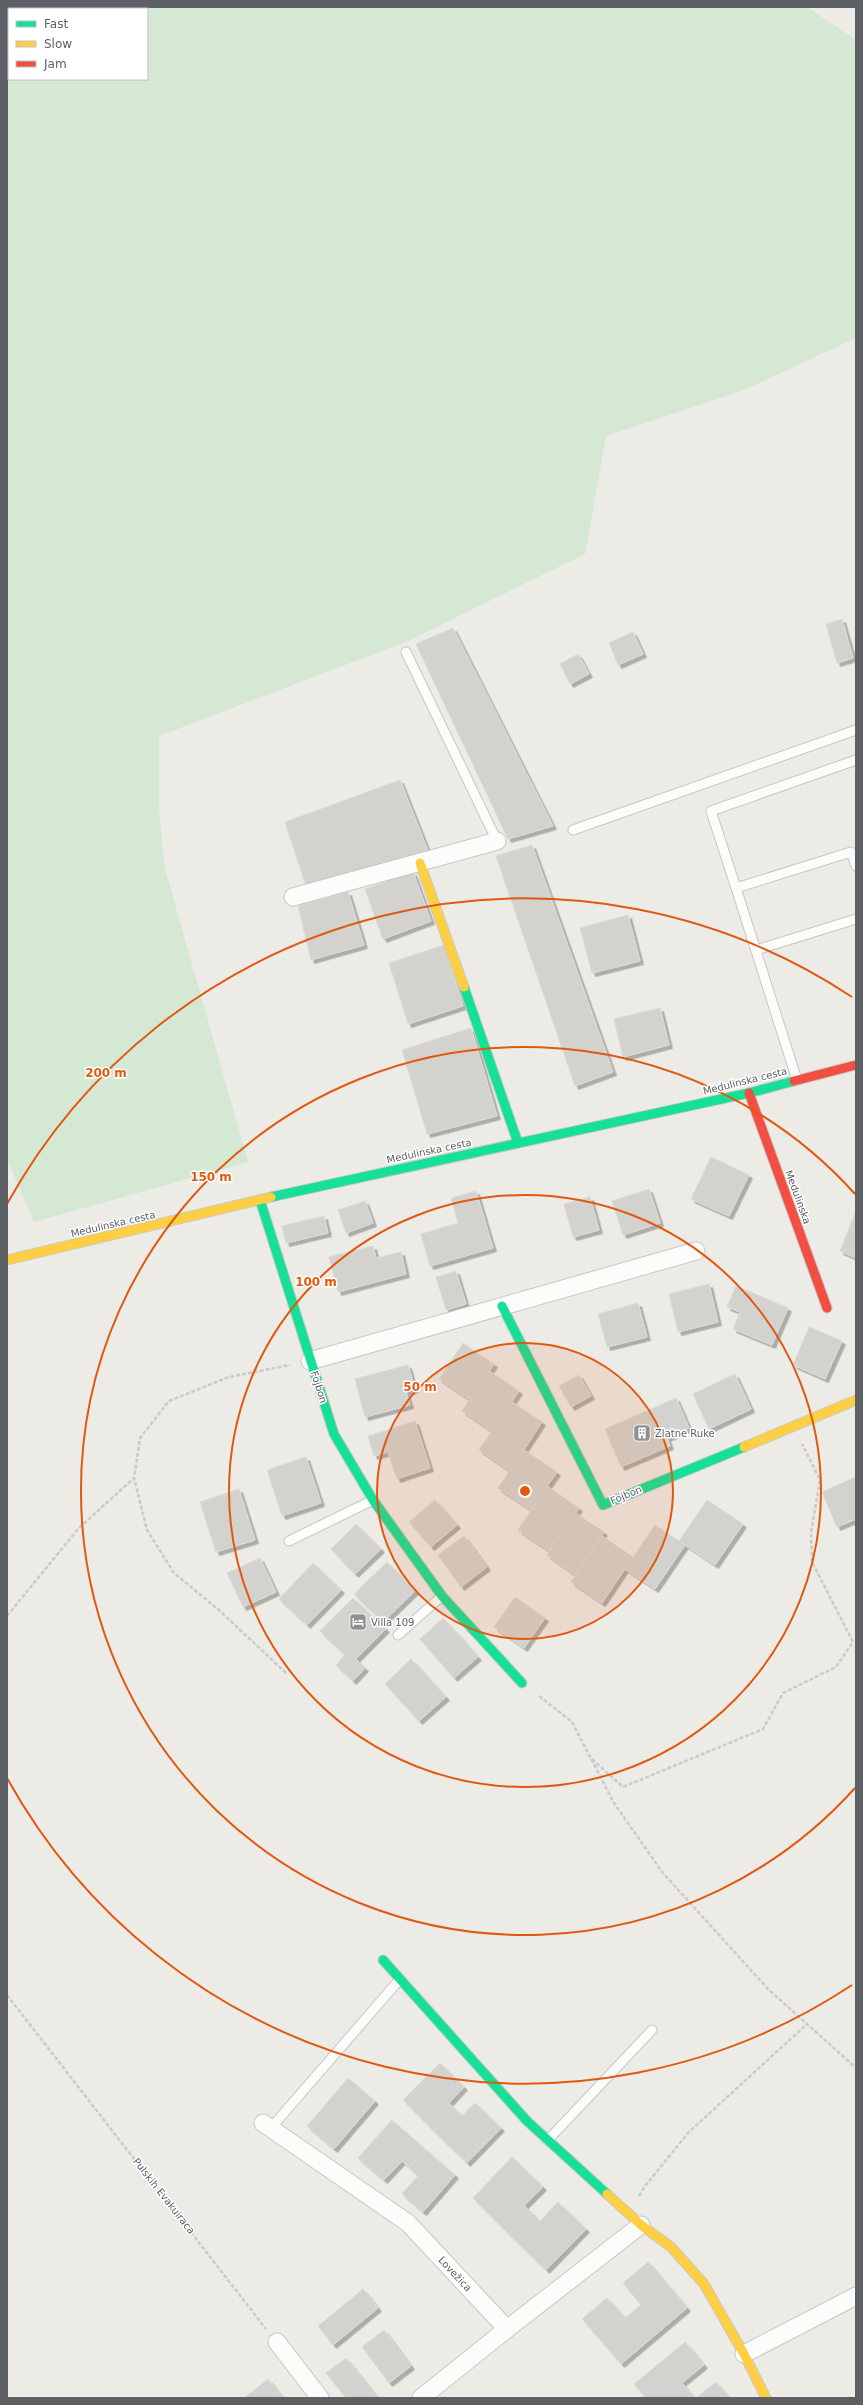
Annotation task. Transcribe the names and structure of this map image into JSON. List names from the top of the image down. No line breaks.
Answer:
{"streets":{"street":["Medulinska cesta","Medulinska","Fojbon","Lovežica"],"path":["Pulskih Evakuiraca"]},"crossings":[["Medulinska cesta","Medulinska"],["Medulinska cesta","Fojbon"]],"places":{"building":["Zlatne Ruke"],"hotel":["Villa 109"]},"legend":["Fast","Slow","Jam"],"rings":["200 m","150 m","100 m","50 m"]}
